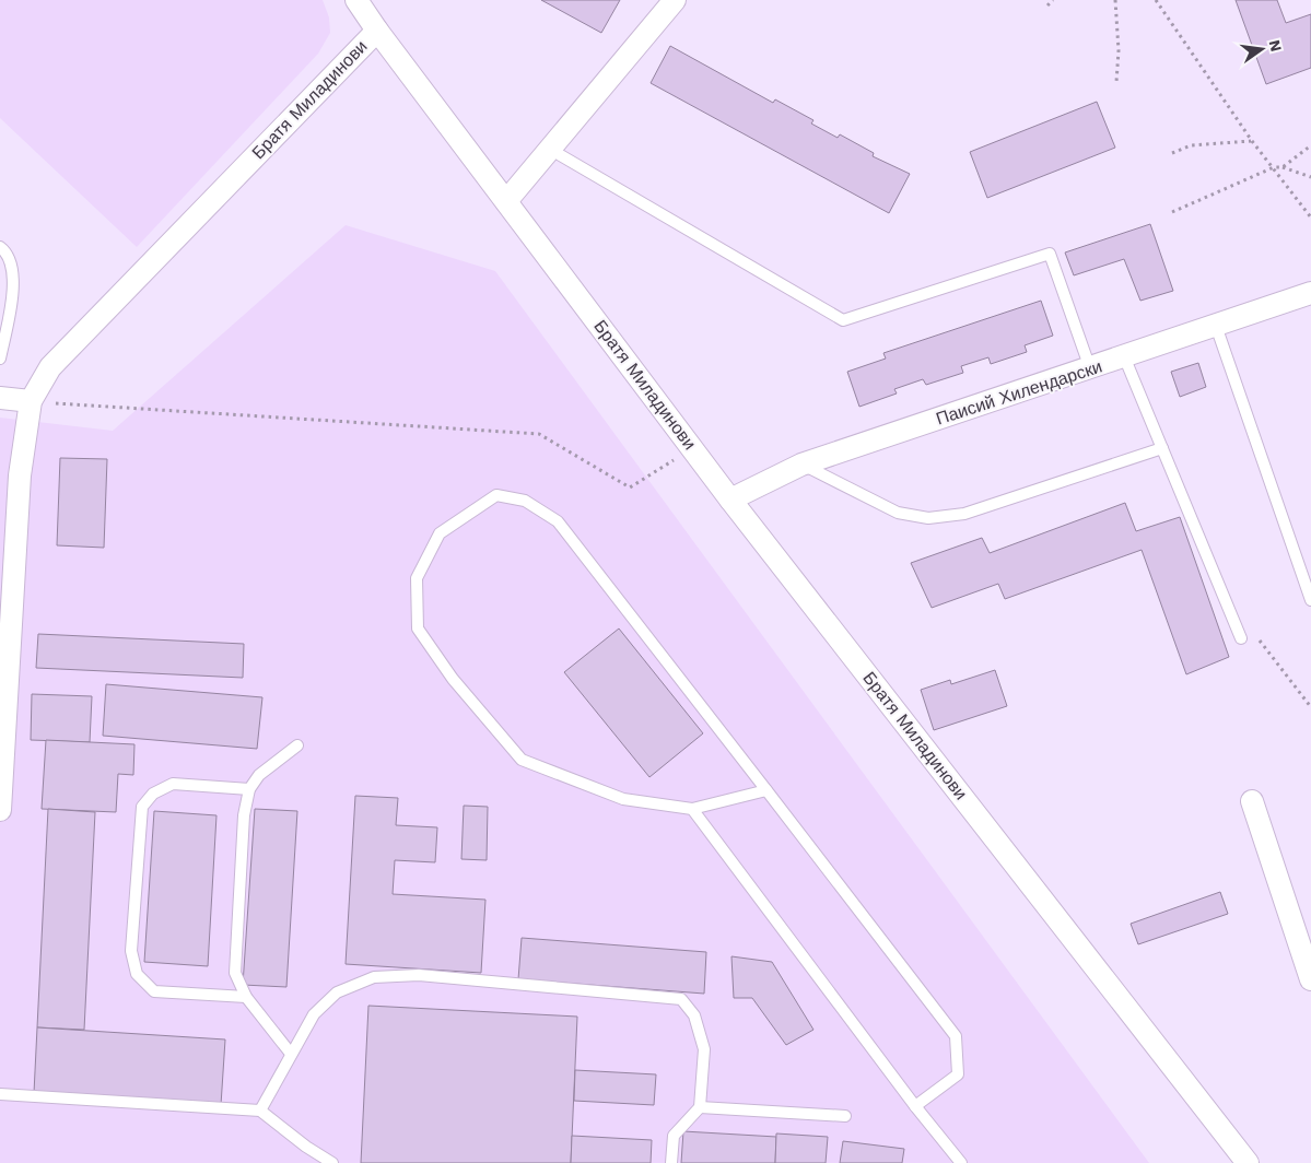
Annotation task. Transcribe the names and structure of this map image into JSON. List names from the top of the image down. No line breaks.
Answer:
{"streets":{"street":["Братя Миладинови","Паисий Хилендарски"]},"crossings":[["Братя Миладинови","Паисий Хилендарски"]],"north":"right"}
